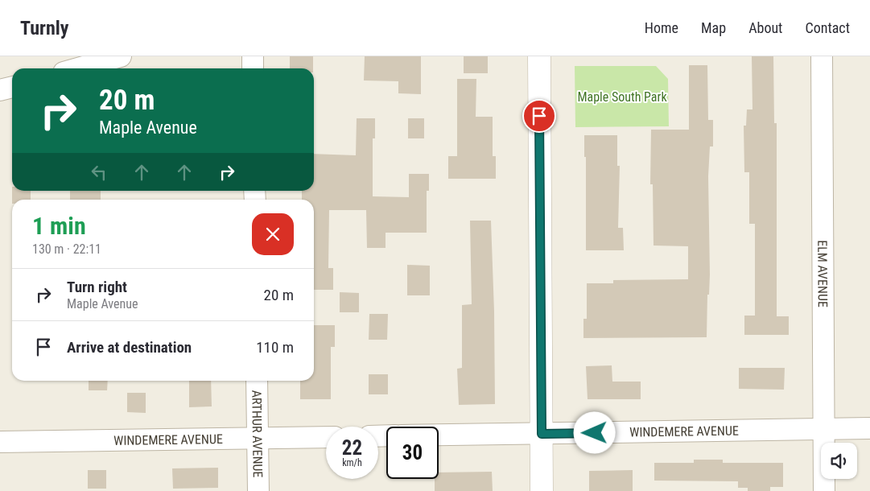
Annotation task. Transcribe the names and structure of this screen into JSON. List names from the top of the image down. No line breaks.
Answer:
{"streets":{"street":["ELM AVENUE","WINDEMERE AVENUE","ARTHUR AVENUE"]},"crossings":[["ELM AVENUE","WINDEMERE AVENUE"],["WINDEMERE AVENUE","ARTHUR AVENUE"]],"parks":["Maple South Park"],"page":{"header":"Turnly","nav":["Home","Map","About","Contact"],"turn":["20 m","Maple Avenue"],"heading":["1 min","130 m · 22:11"],"list":[{"name":"Turn right","note":"Maple Avenue","value":"20 m"},{"name":"Arrive at destination","value":"110 m"}],"speed":"22 km/h","limit":"30"}}
